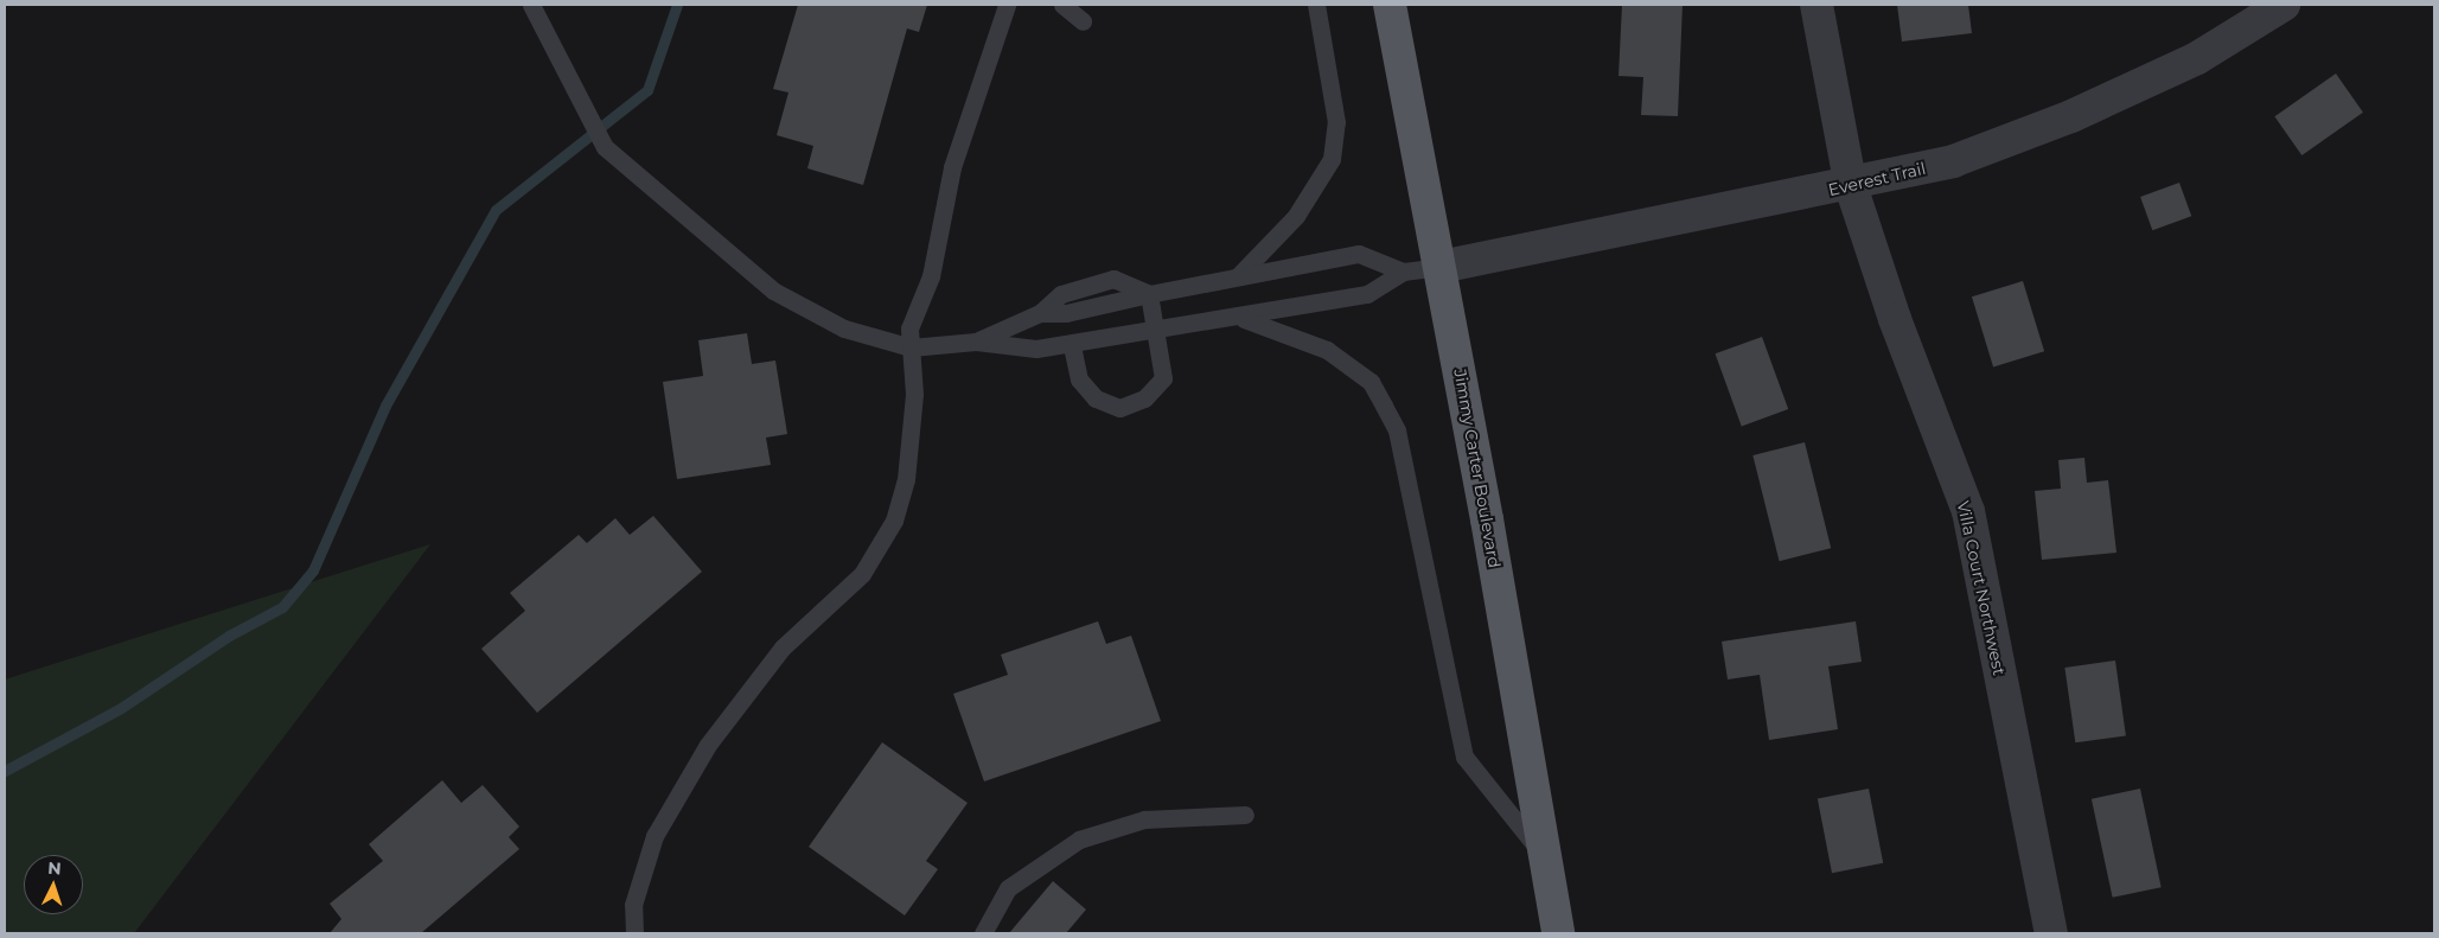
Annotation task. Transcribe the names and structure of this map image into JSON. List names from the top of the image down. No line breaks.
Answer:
{"streets":{"main road":["Jimmy Carter Boulevard"],"street":["Everest Trail","Villa Court Northwest"]},"crossings":[["Everest Trail","Jimmy Carter Boulevard"],["Everest Trail","Villa Court Northwest"]],"north":"top"}
